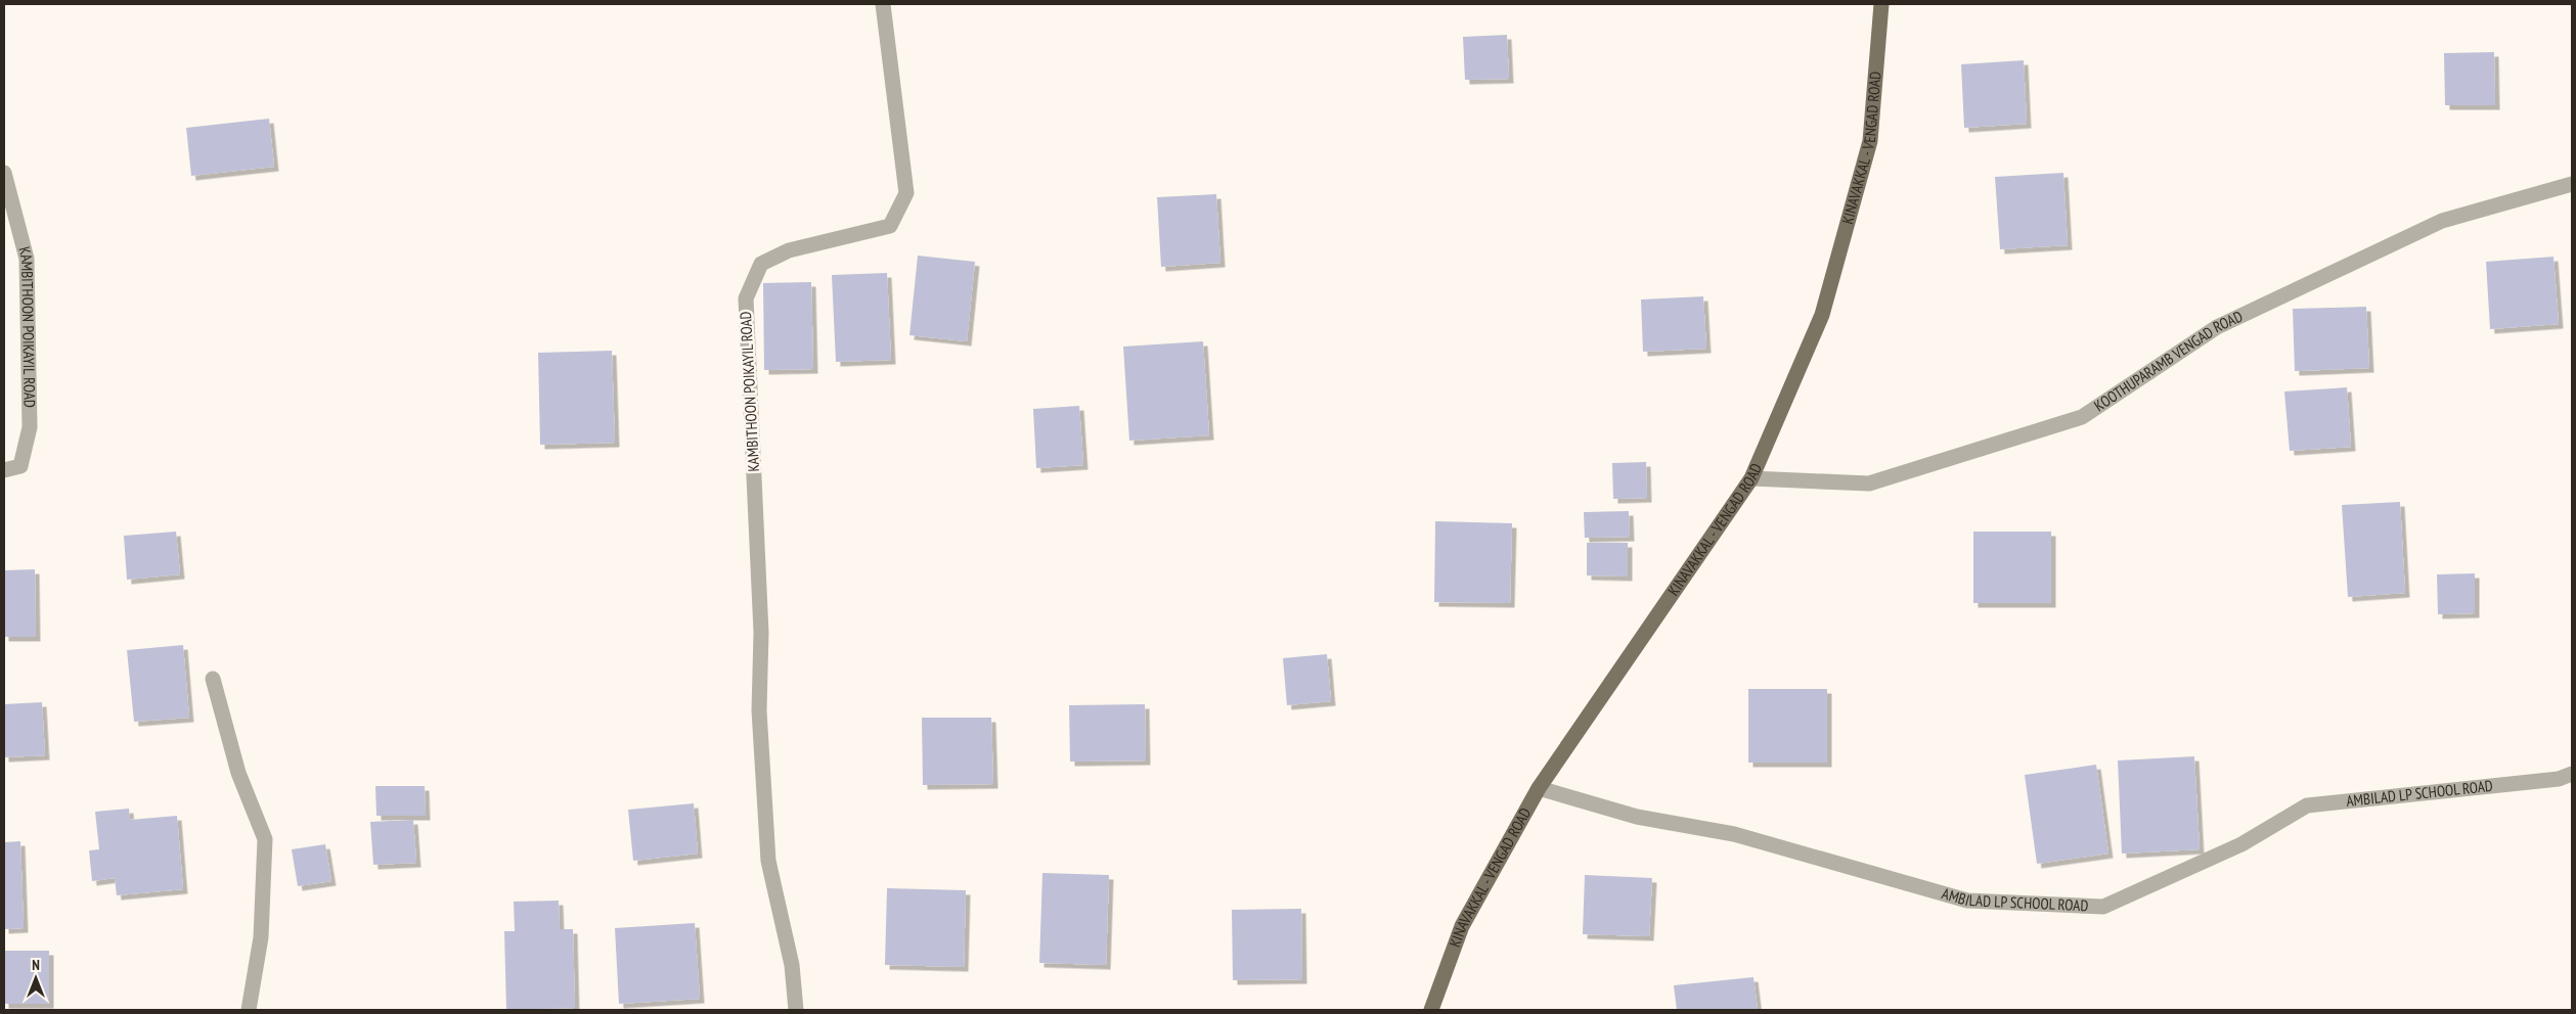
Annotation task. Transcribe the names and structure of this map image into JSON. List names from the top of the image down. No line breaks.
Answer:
{"streets":{"main road":["KINAVAKKAL - VENGAD ROAD"],"street":["KAMBITHOON POIKAYIL ROAD","KOOTHUPARAMB VENGAD ROAD","AMBILAD LP SCHOOL ROAD"]},"crossings":[["KINAVAKKAL - VENGAD ROAD","KOOTHUPARAMB VENGAD ROAD"],["KINAVAKKAL - VENGAD ROAD","AMBILAD LP SCHOOL ROAD"]],"north":"top"}
